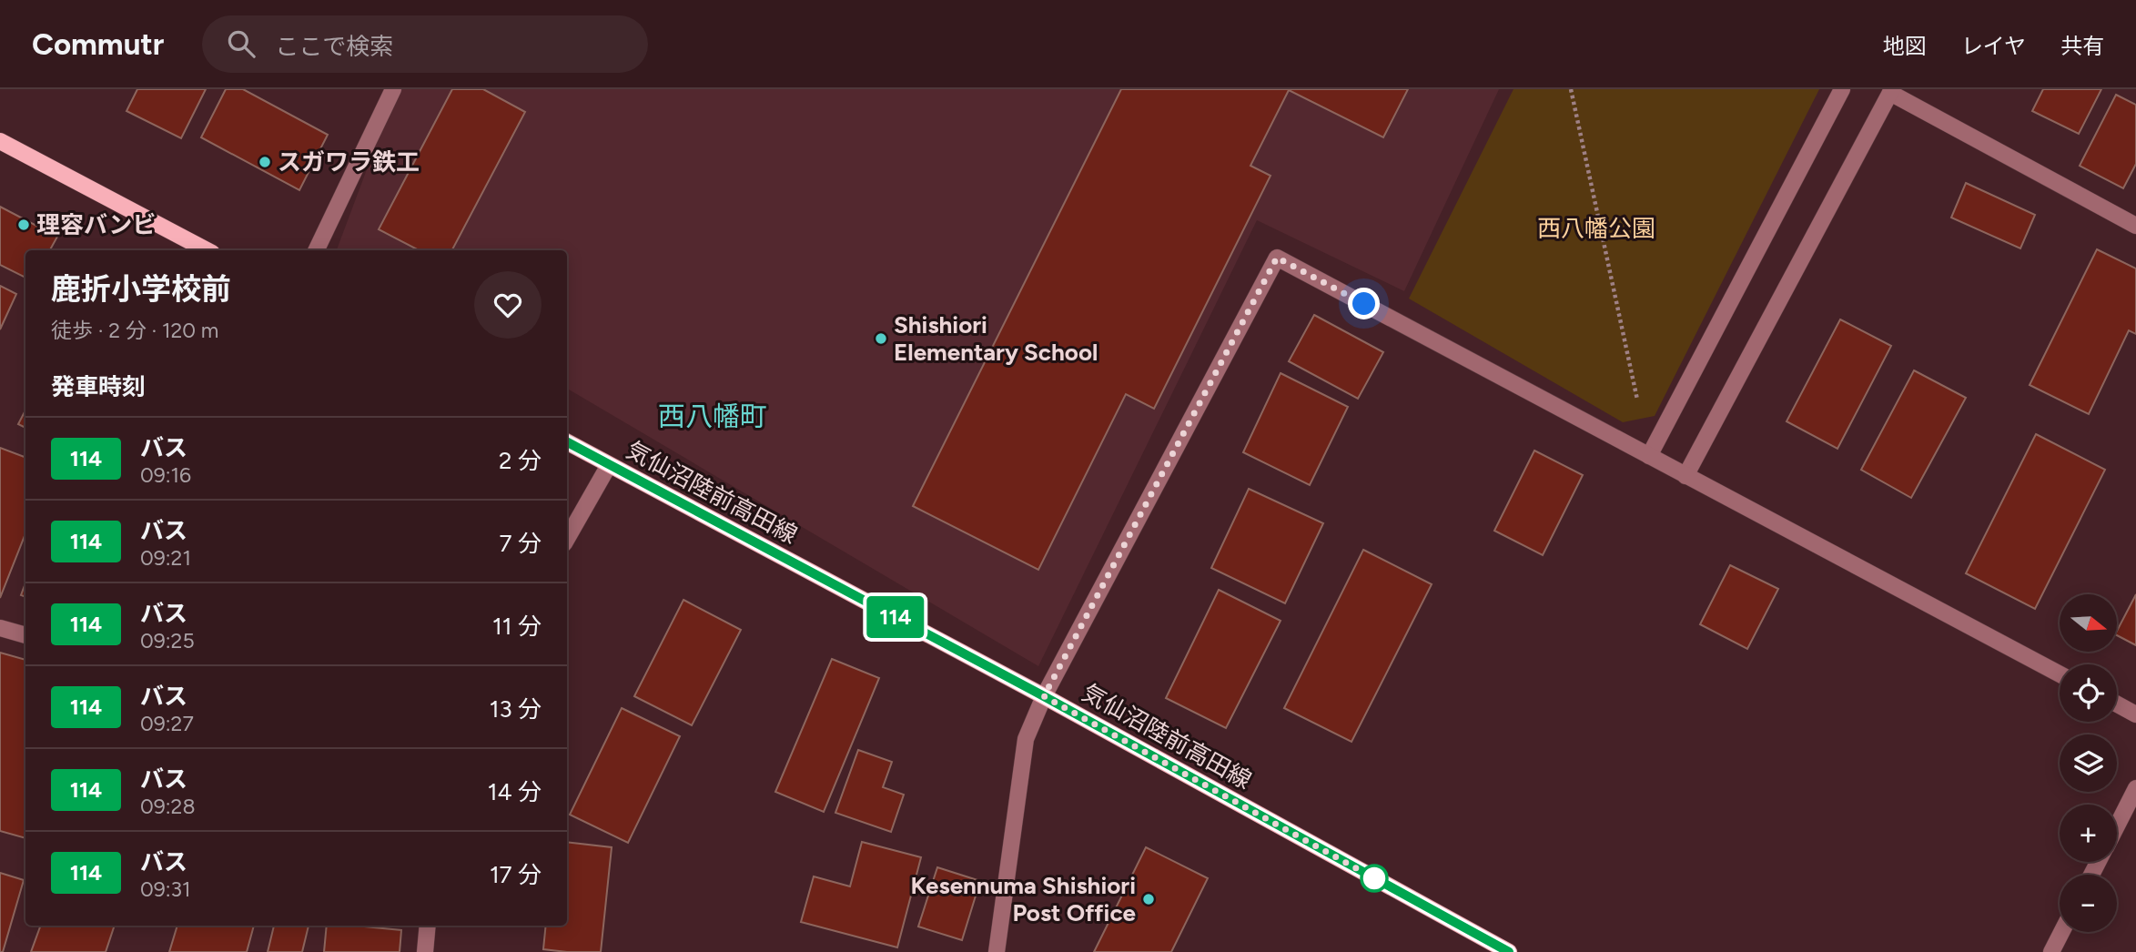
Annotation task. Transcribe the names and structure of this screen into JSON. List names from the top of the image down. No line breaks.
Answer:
{"streets":{"main road":["気仙沼陸前高田線"]},"districts":["西八幡町"],"parks":["西八幡公園"],"places":["スガワラ鉄工","理容バンビ","Shishiori Elementary School","Kesennuma Shishiori Post Office"],"lines":["bus line 114"],"north":"right","page":{"header":"Commutr","search":"ここで検索","nav":["地図","レイヤ","共有"],"on_map":"114","heading":[["鹿折小学校前","徒歩 · 2 分 · 120 m"],"発車時刻"],"list":[{"mark":"114","name":"バス","note":"09:16","value":"2 分"},{"mark":"114","name":"バス","note":"09:21","value":"7 分"},{"mark":"114","name":"バス","note":"09:25","value":"11 分"},{"mark":"114","name":"バス","note":"09:27","value":"13 分"},{"mark":"114","name":"バス","note":"09:28","value":"14 分"},{"mark":"114","name":"バス","note":"09:31","value":"17 分"}],"map_buttons":["+","−"]}}
